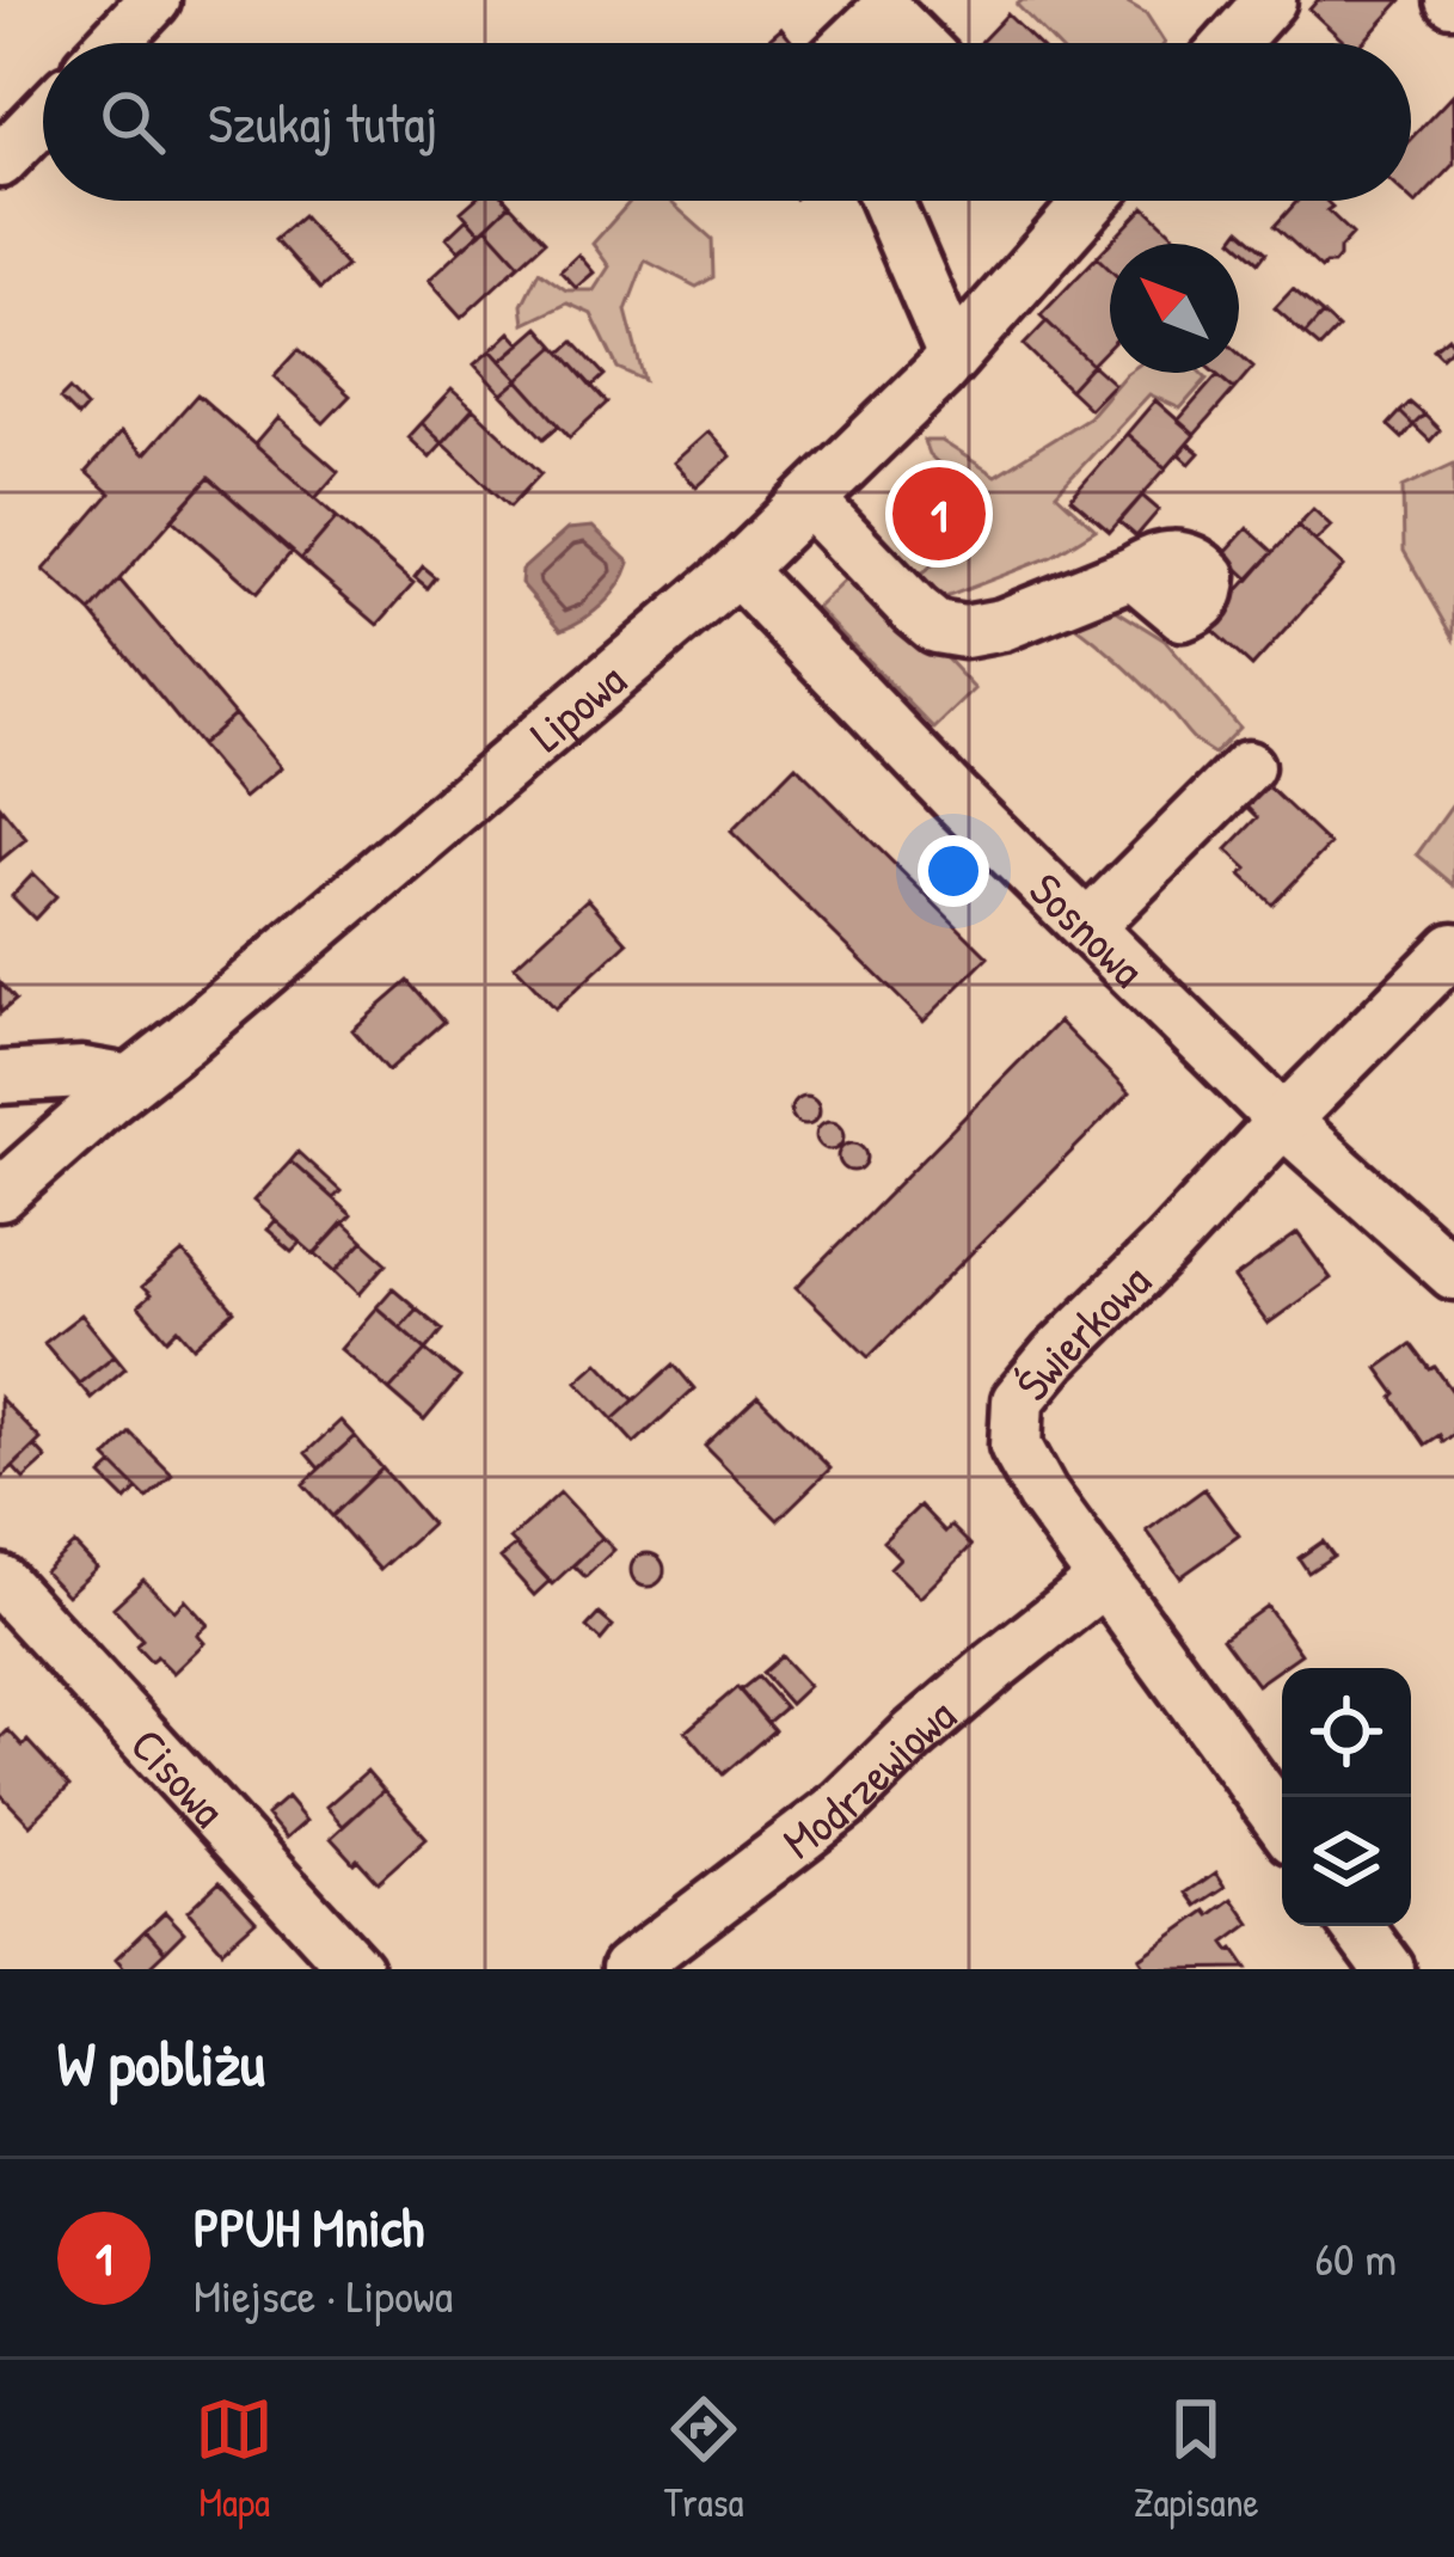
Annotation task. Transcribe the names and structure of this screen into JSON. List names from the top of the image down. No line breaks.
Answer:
{"streets":{"street":["Lipowa","Sosnowa","Świerkowa","Cisowa","Modrzewiowa"]},"crossings":[["Lipowa","Sosnowa"],["Sosnowa","Świerkowa"],["Świerkowa","Modrzewiowa"]],"north":"top left","page":{"search":"Szukaj tutaj","pins":"1","heading":"W pobliżu","list":[{"mark":"1","name":"PPUH Mnich","note":"Miejsce · Lipowa","value":"60 m"}],"nav":["Mapa","Trasa","Zapisane"]}}
